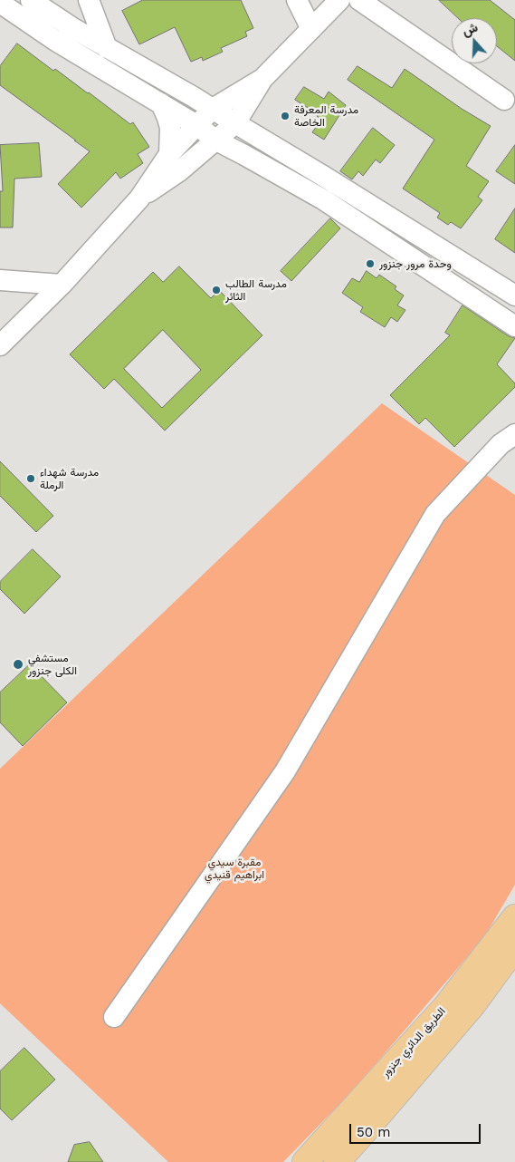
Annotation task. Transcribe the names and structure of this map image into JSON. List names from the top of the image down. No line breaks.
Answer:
{"streets":{"main road":["الطريق الدائري جنزور"]},"parks":["مقبرة سيدي ابراهيم قنيدي"],"places":["مدرسة المعرفة الخاصة","وحدة مرور جنزور","مدرسة الطالب الثائر","مدرسة شهداء الرملة","مستشفي الكلى جنزور"],"scale_bar":"50 m","north":"top"}
